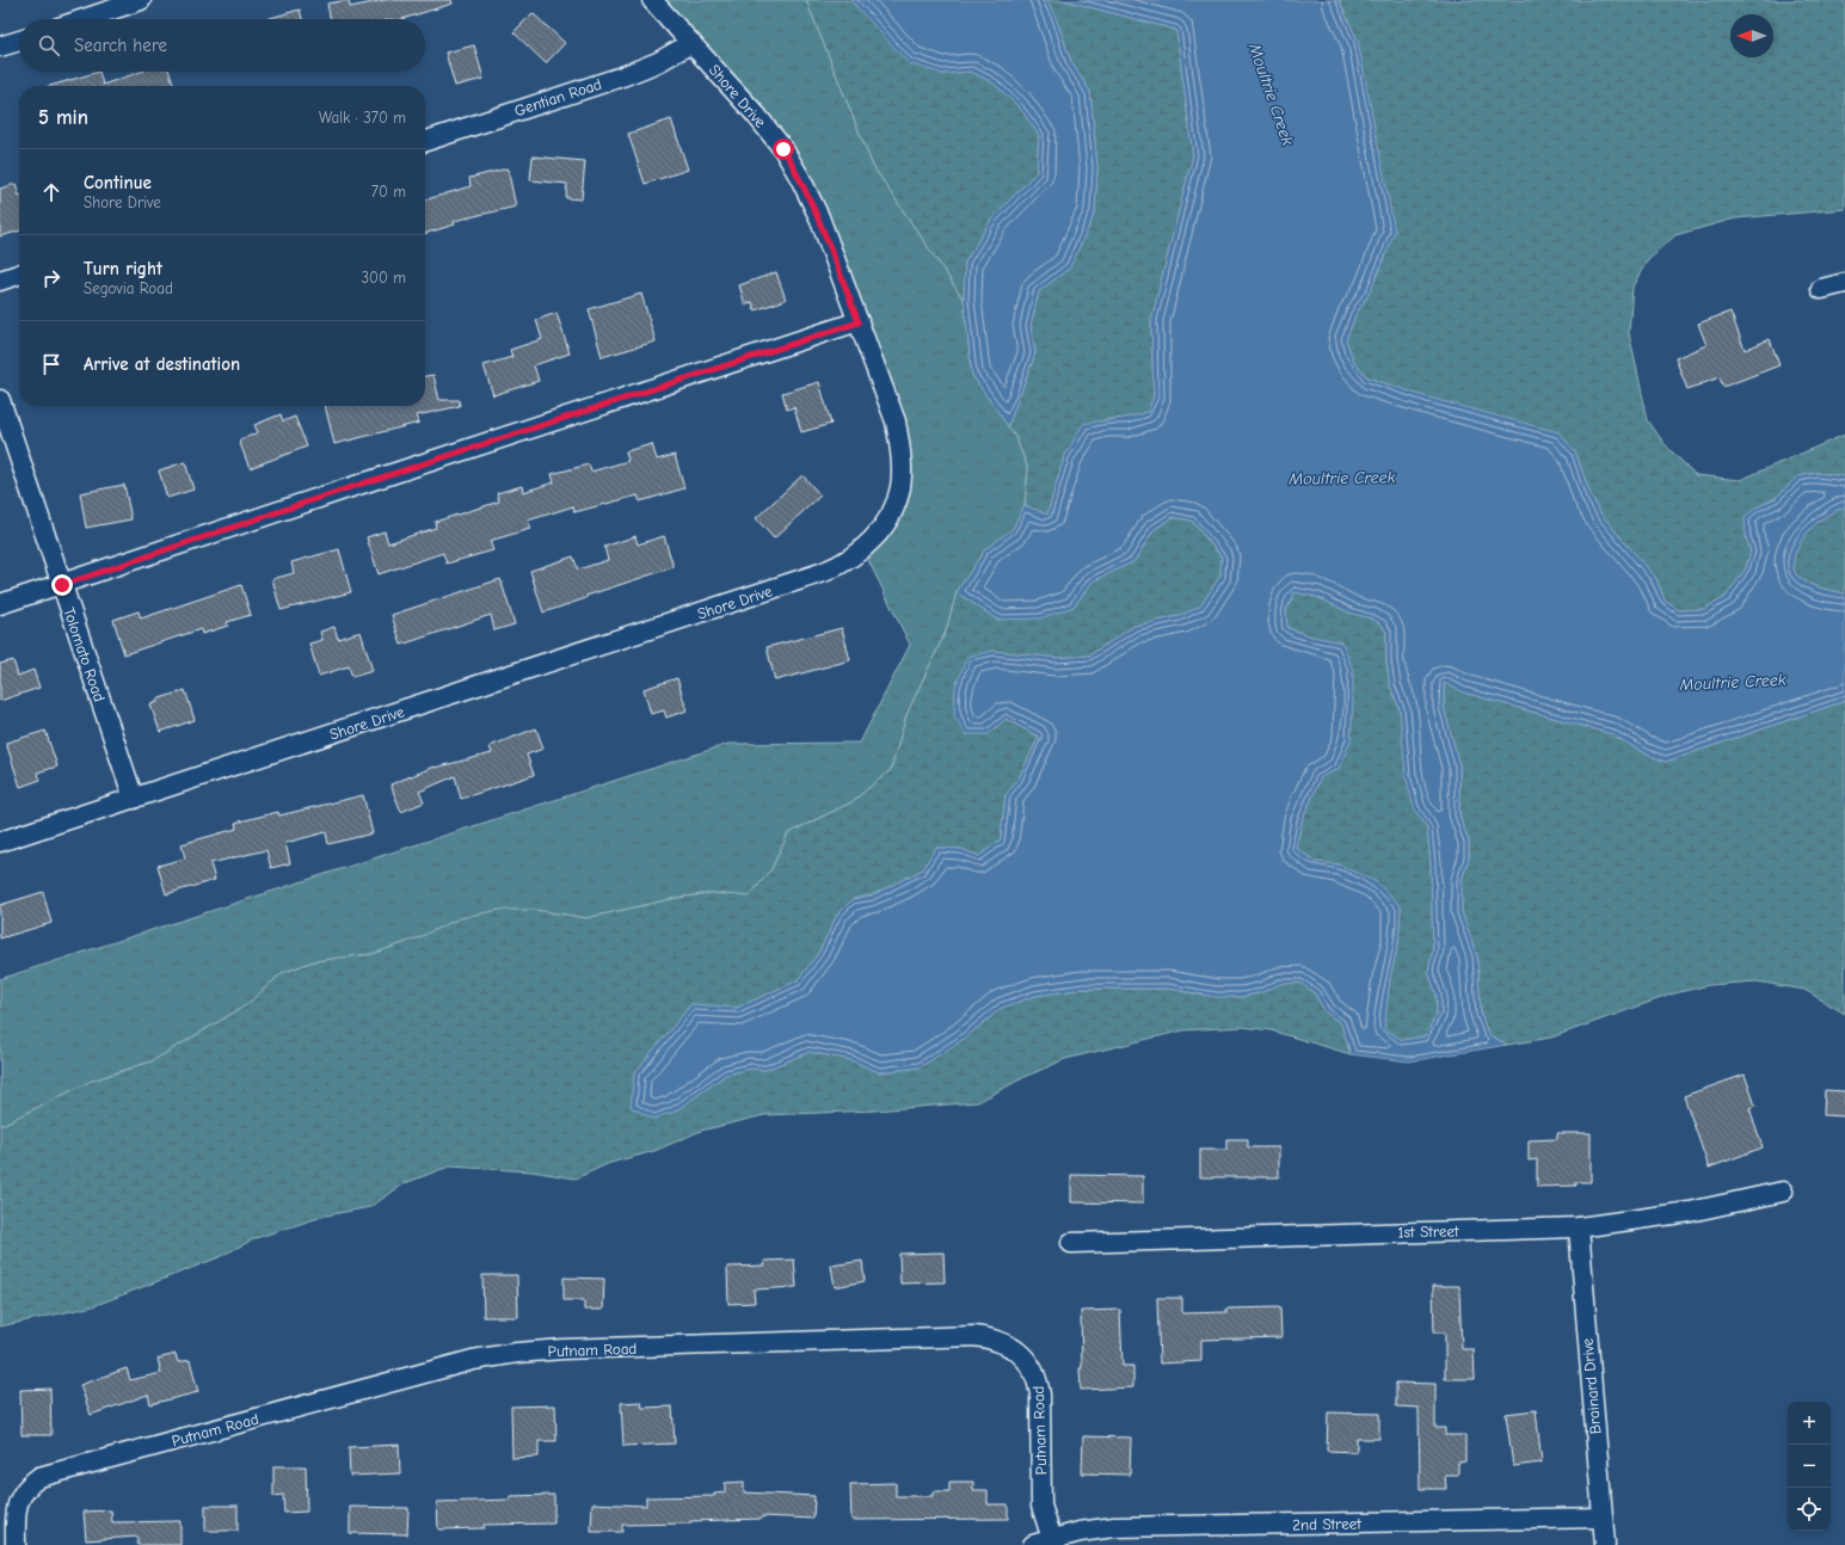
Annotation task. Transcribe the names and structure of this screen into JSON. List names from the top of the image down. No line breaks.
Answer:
{"streets":{"street":["Shore Drive","Gentian Road","Tolomato Road","1st Street","Putnam Road","Brainard Drive","2nd Street"]},"crossings":[["Shore Drive","Gentian Road"],["Shore Drive","Tolomato Road"],["1st Street","Brainard Drive"],["Putnam Road","2nd Street"],["Brainard Drive","2nd Street"]],"water":["Moultrie Creek"],"north":"left","page":{"search":"Search here","heading":["5 min","Walk · 370 m"],"list":[["Continue","Shore Drive","70 m"],["Turn right","Segovia Road","300 m"],"Arrive at destination"],"map_buttons":["+","−"]}}
